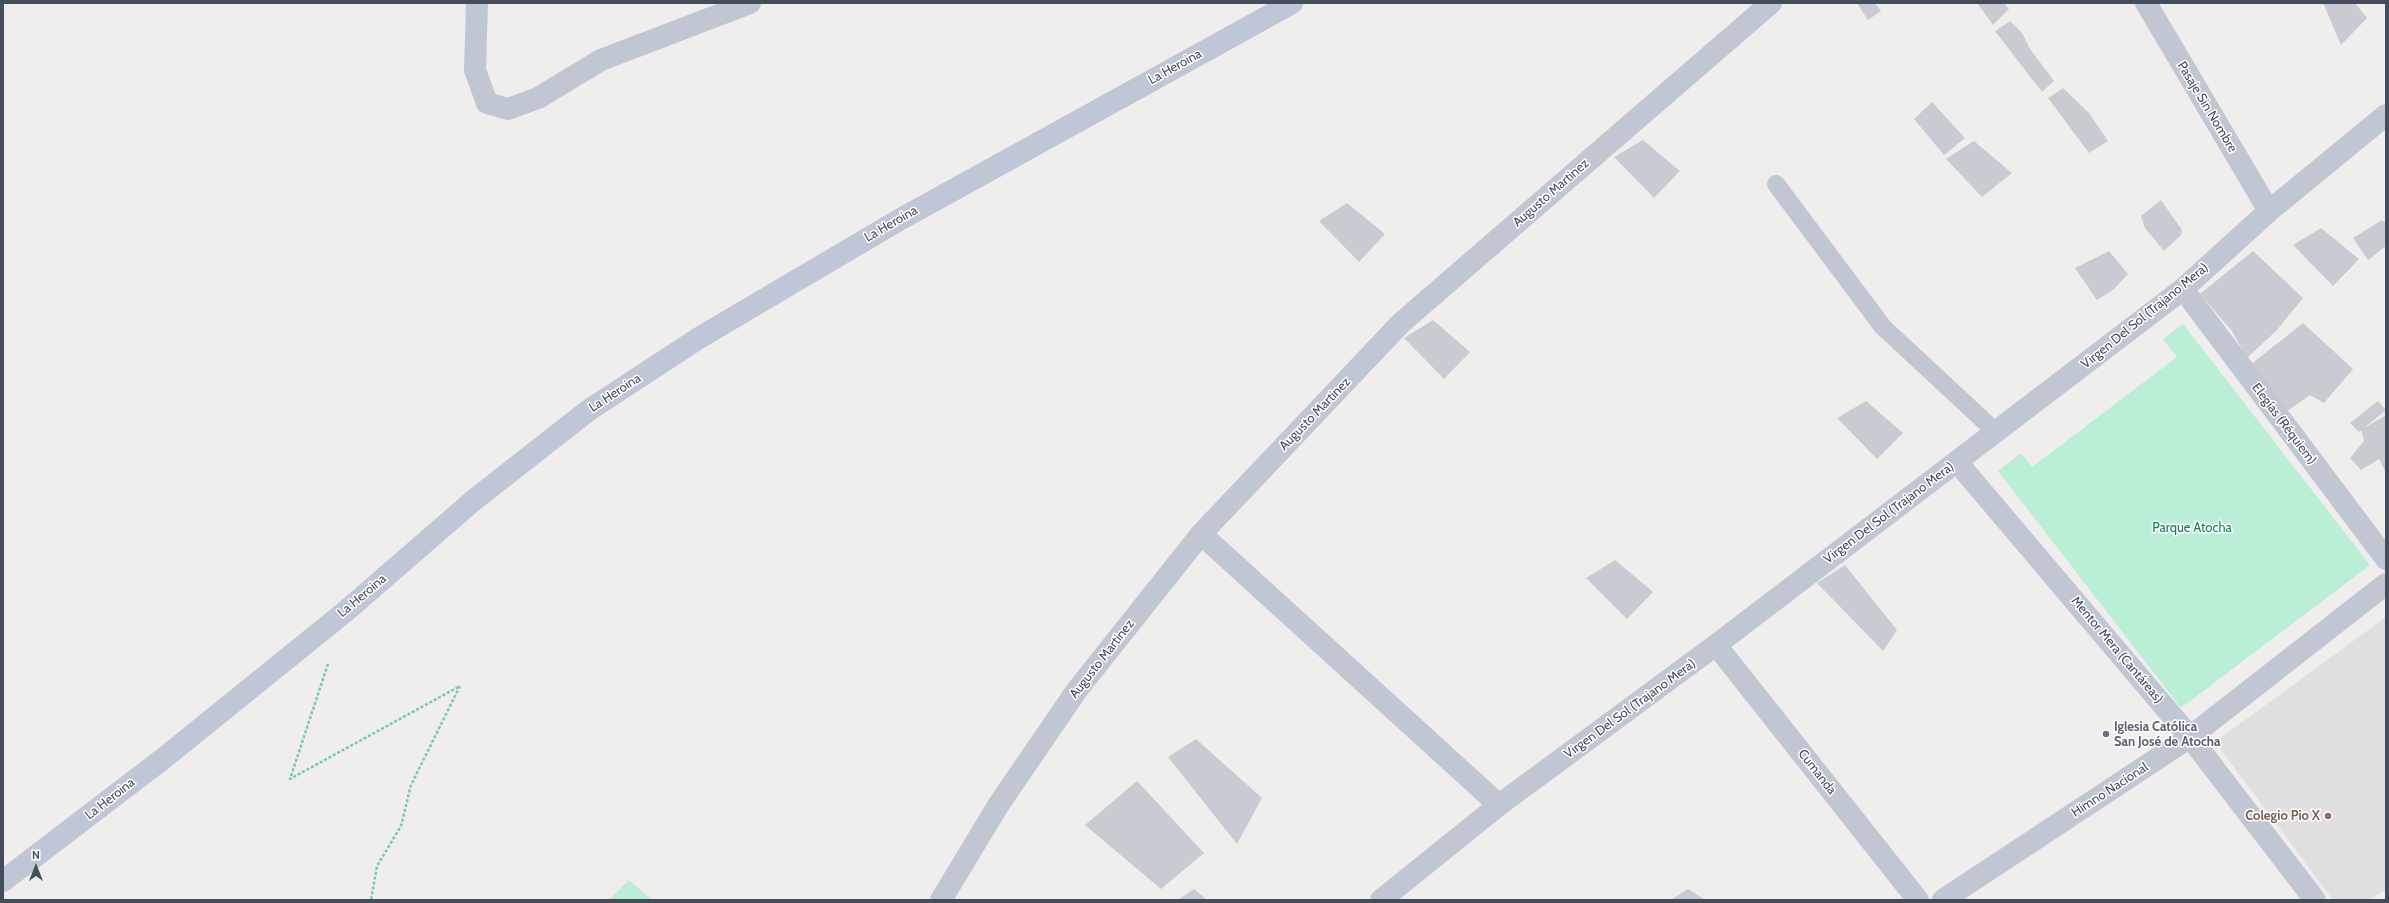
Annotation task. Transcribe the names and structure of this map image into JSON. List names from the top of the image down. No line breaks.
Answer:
{"streets":{"street":["La Heroina","Pasaje Sin Nombre","Augusto Martinez","Virgen Del Sol (Trajano Mera)","Elegías (Réquiem)","Mentor Mera (Cantáreas)","Cumanda","Himno Nacional"]},"crossings":[["Pasaje Sin Nombre","Virgen Del Sol (Trajano Mera)"],["Virgen Del Sol (Trajano Mera)","Elegías (Réquiem)"],["Virgen Del Sol (Trajano Mera)","Mentor Mera (Cantáreas)"],["Virgen Del Sol (Trajano Mera)","Cumanda"],["Mentor Mera (Cantáreas)","Himno Nacional"]],"parks":["Parque Atocha"],"places":["Iglesia Católica San José de Atocha","Colegio Pio X"],"north":"top"}
